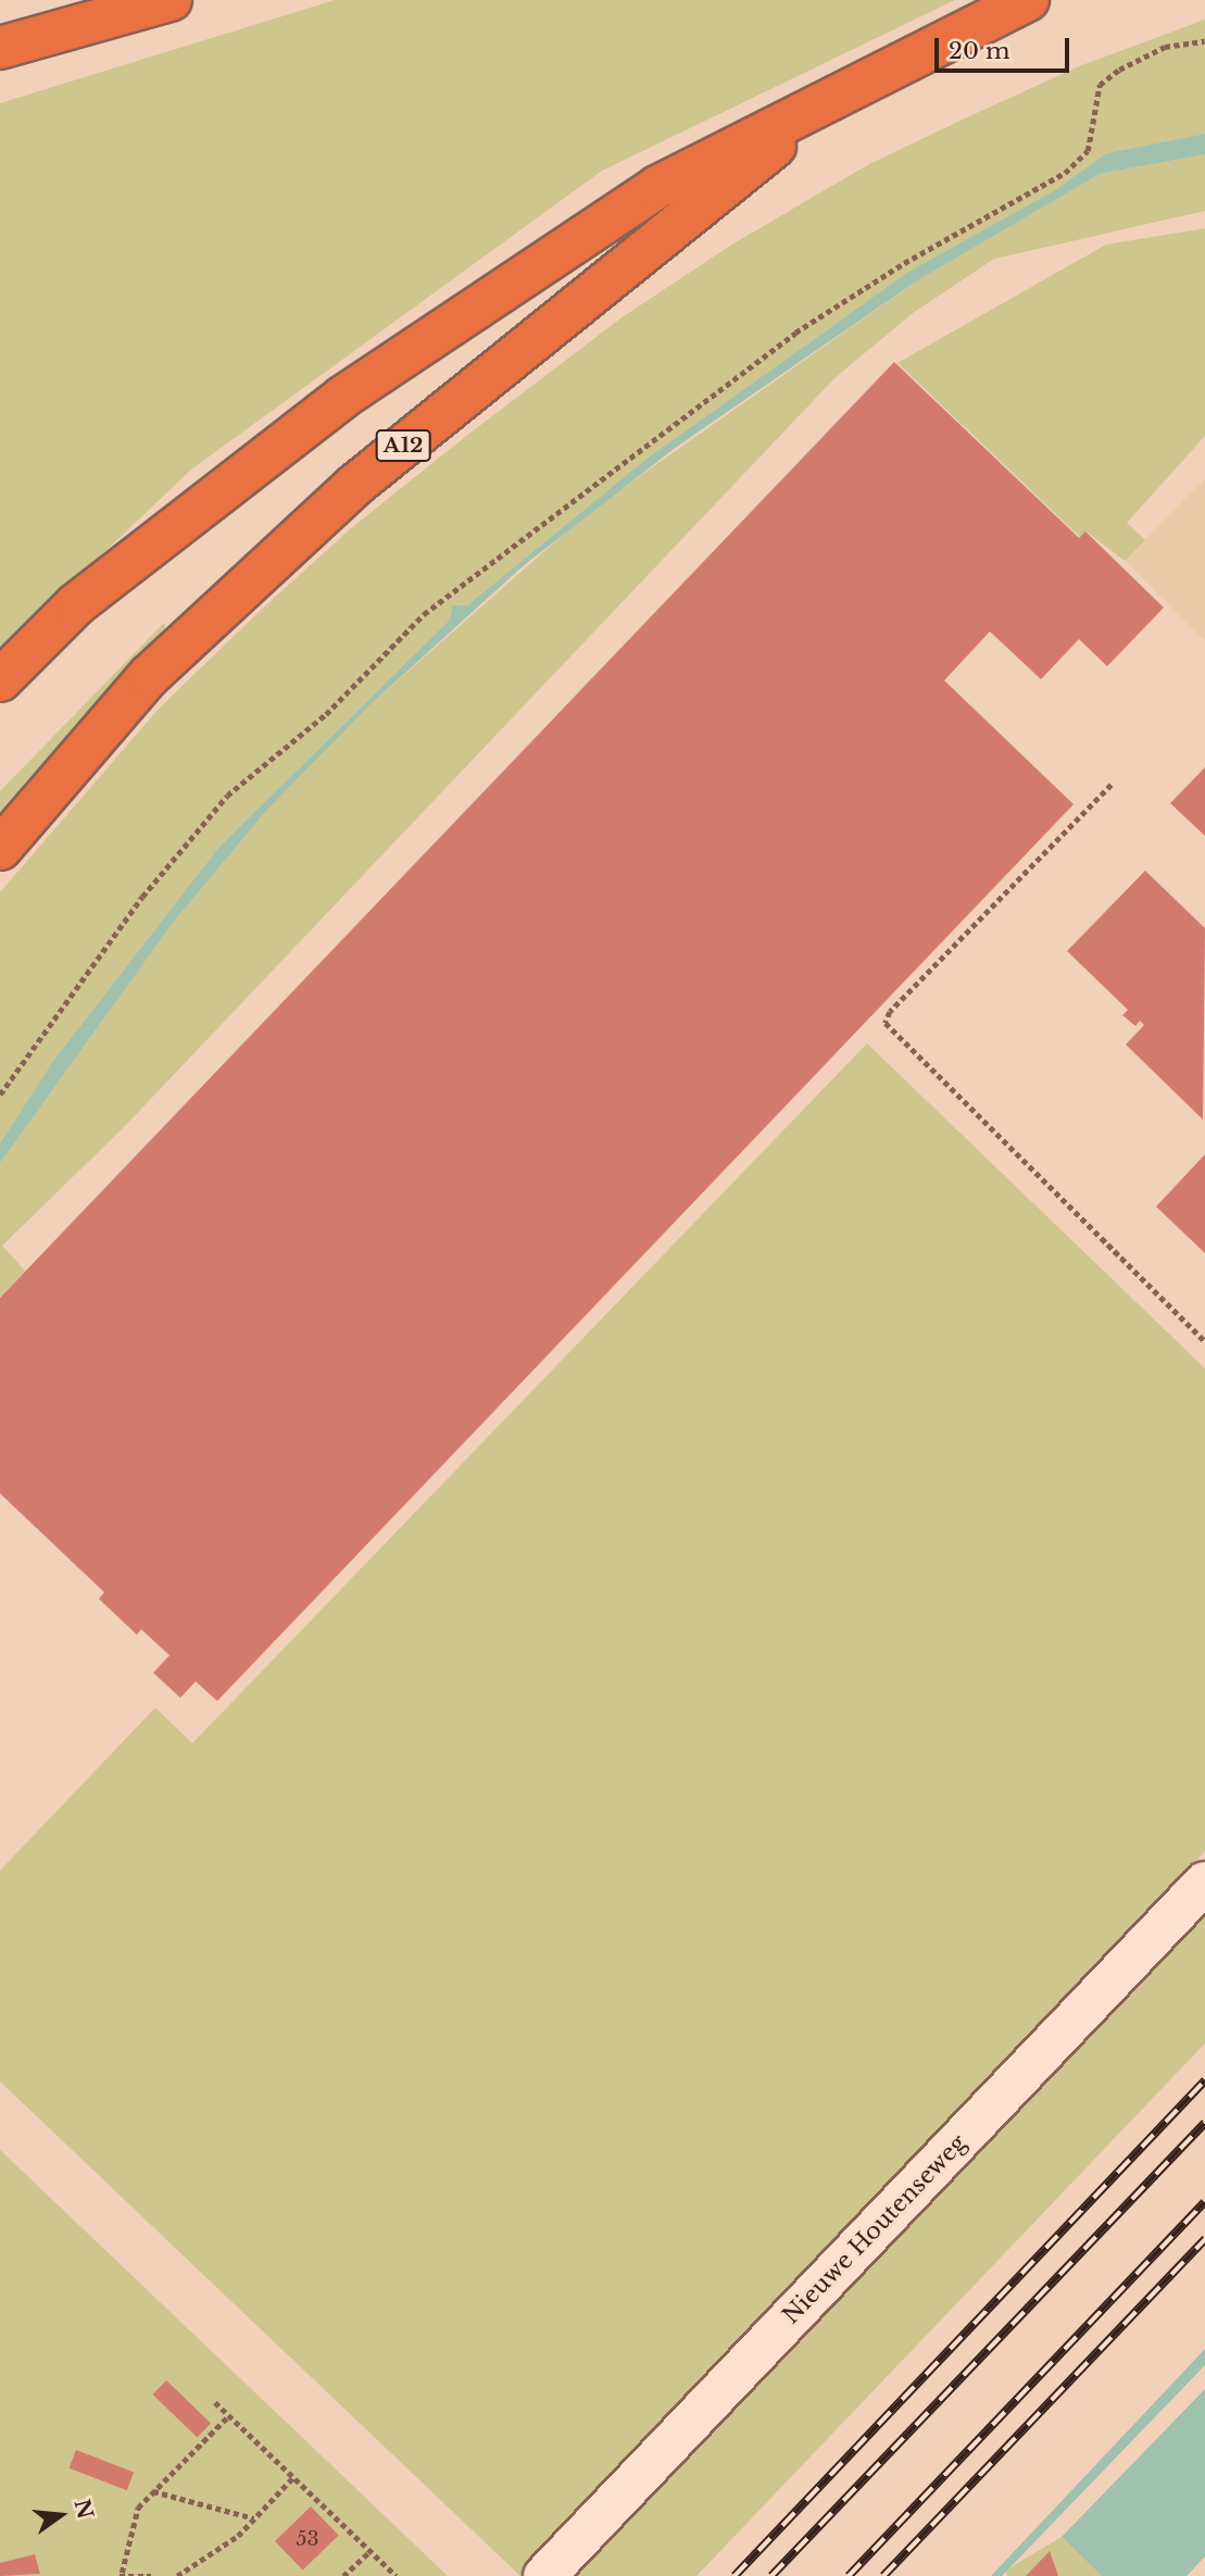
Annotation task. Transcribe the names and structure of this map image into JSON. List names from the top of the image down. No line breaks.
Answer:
{"streets":{"highway":["A12"],"street":["Nieuwe Houtenseweg"]},"house_numbers":["53"],"scale_bar":"20 m","north":"right"}
